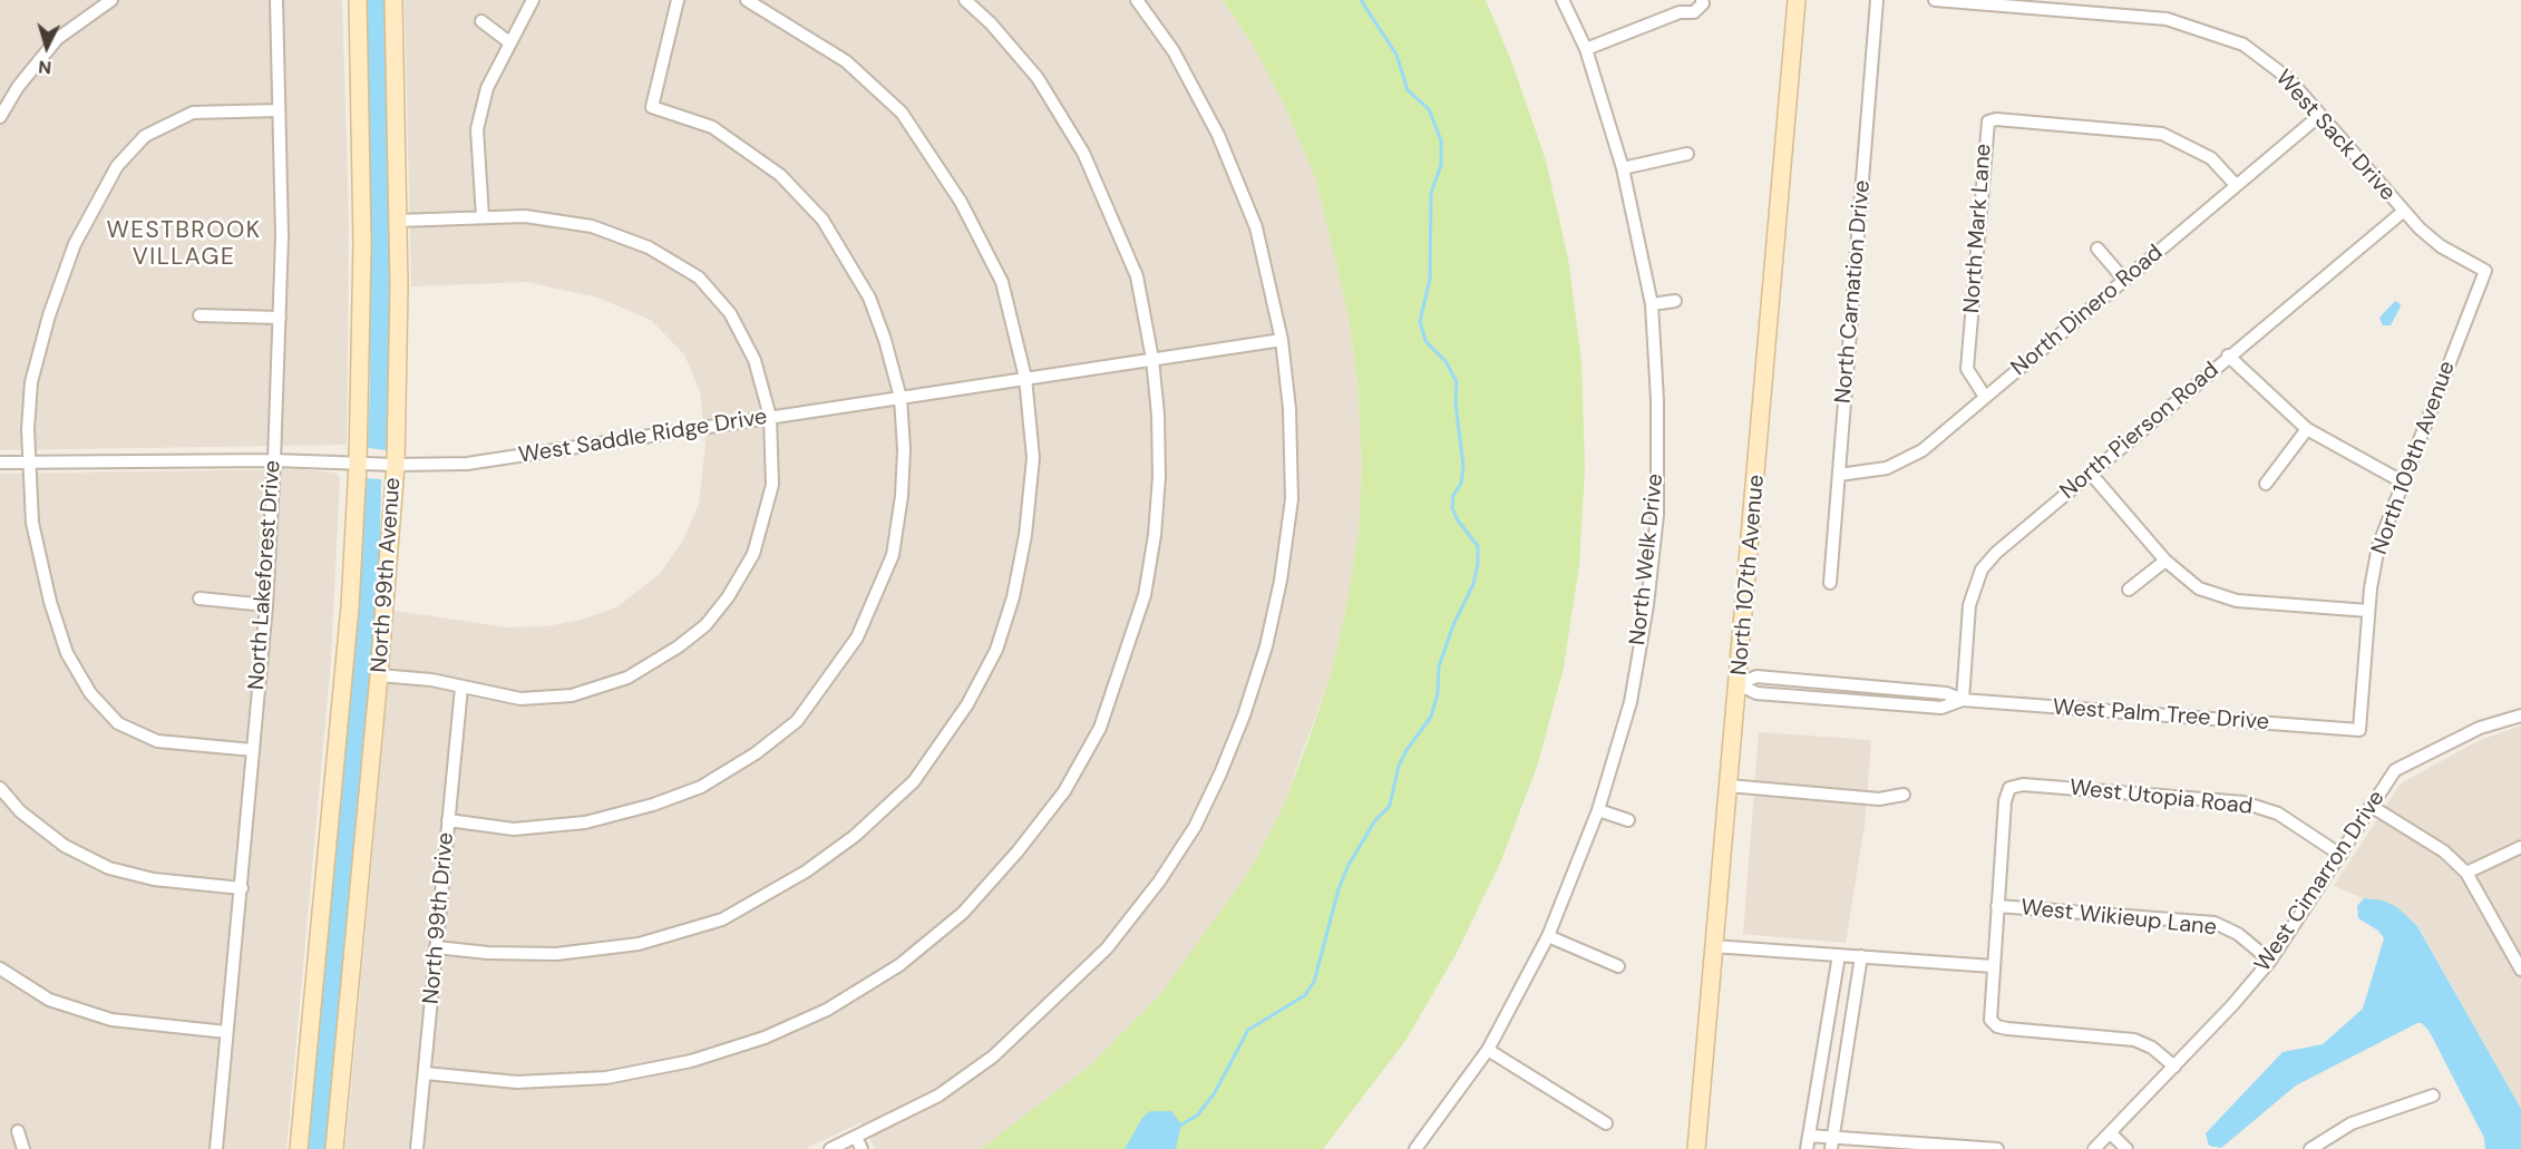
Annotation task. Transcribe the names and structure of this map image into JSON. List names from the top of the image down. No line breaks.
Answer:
{"streets":{"main road":["North 99th Avenue","North 107th Avenue"],"street":["West Sack Drive","North Mark Lane","North Carnation Drive","North Dinero Road","North Pierson Road","West Saddle Ridge Drive","North 109th Avenue","North Welk Drive","North Lakeforest Drive","West Palm Tree Drive","West Utopia Road","West Cimarron Drive","North 99th Drive","West Wikieup Lane"]},"crossings":[["West Sack Drive","North Dinero Road"],["West Sack Drive","North Pierson Road"],["West Sack Drive","North 109th Avenue"],["North Mark Lane","North Dinero Road"],["North Carnation Drive","North Dinero Road"],["North Pierson Road","West Palm Tree Drive"],["West Saddle Ridge Drive","North Lakeforest Drive"],["West Saddle Ridge Drive","North 99th Avenue"],["North 109th Avenue","West Palm Tree Drive"],["North 107th Avenue","West Palm Tree Drive"],["West Utopia Road","West Cimarron Drive"],["West Utopia Road","West Wikieup Lane"],["West Cimarron Drive","West Wikieup Lane"]],"districts":["WESTBROOK VILLAGE"],"north":"bottom"}
